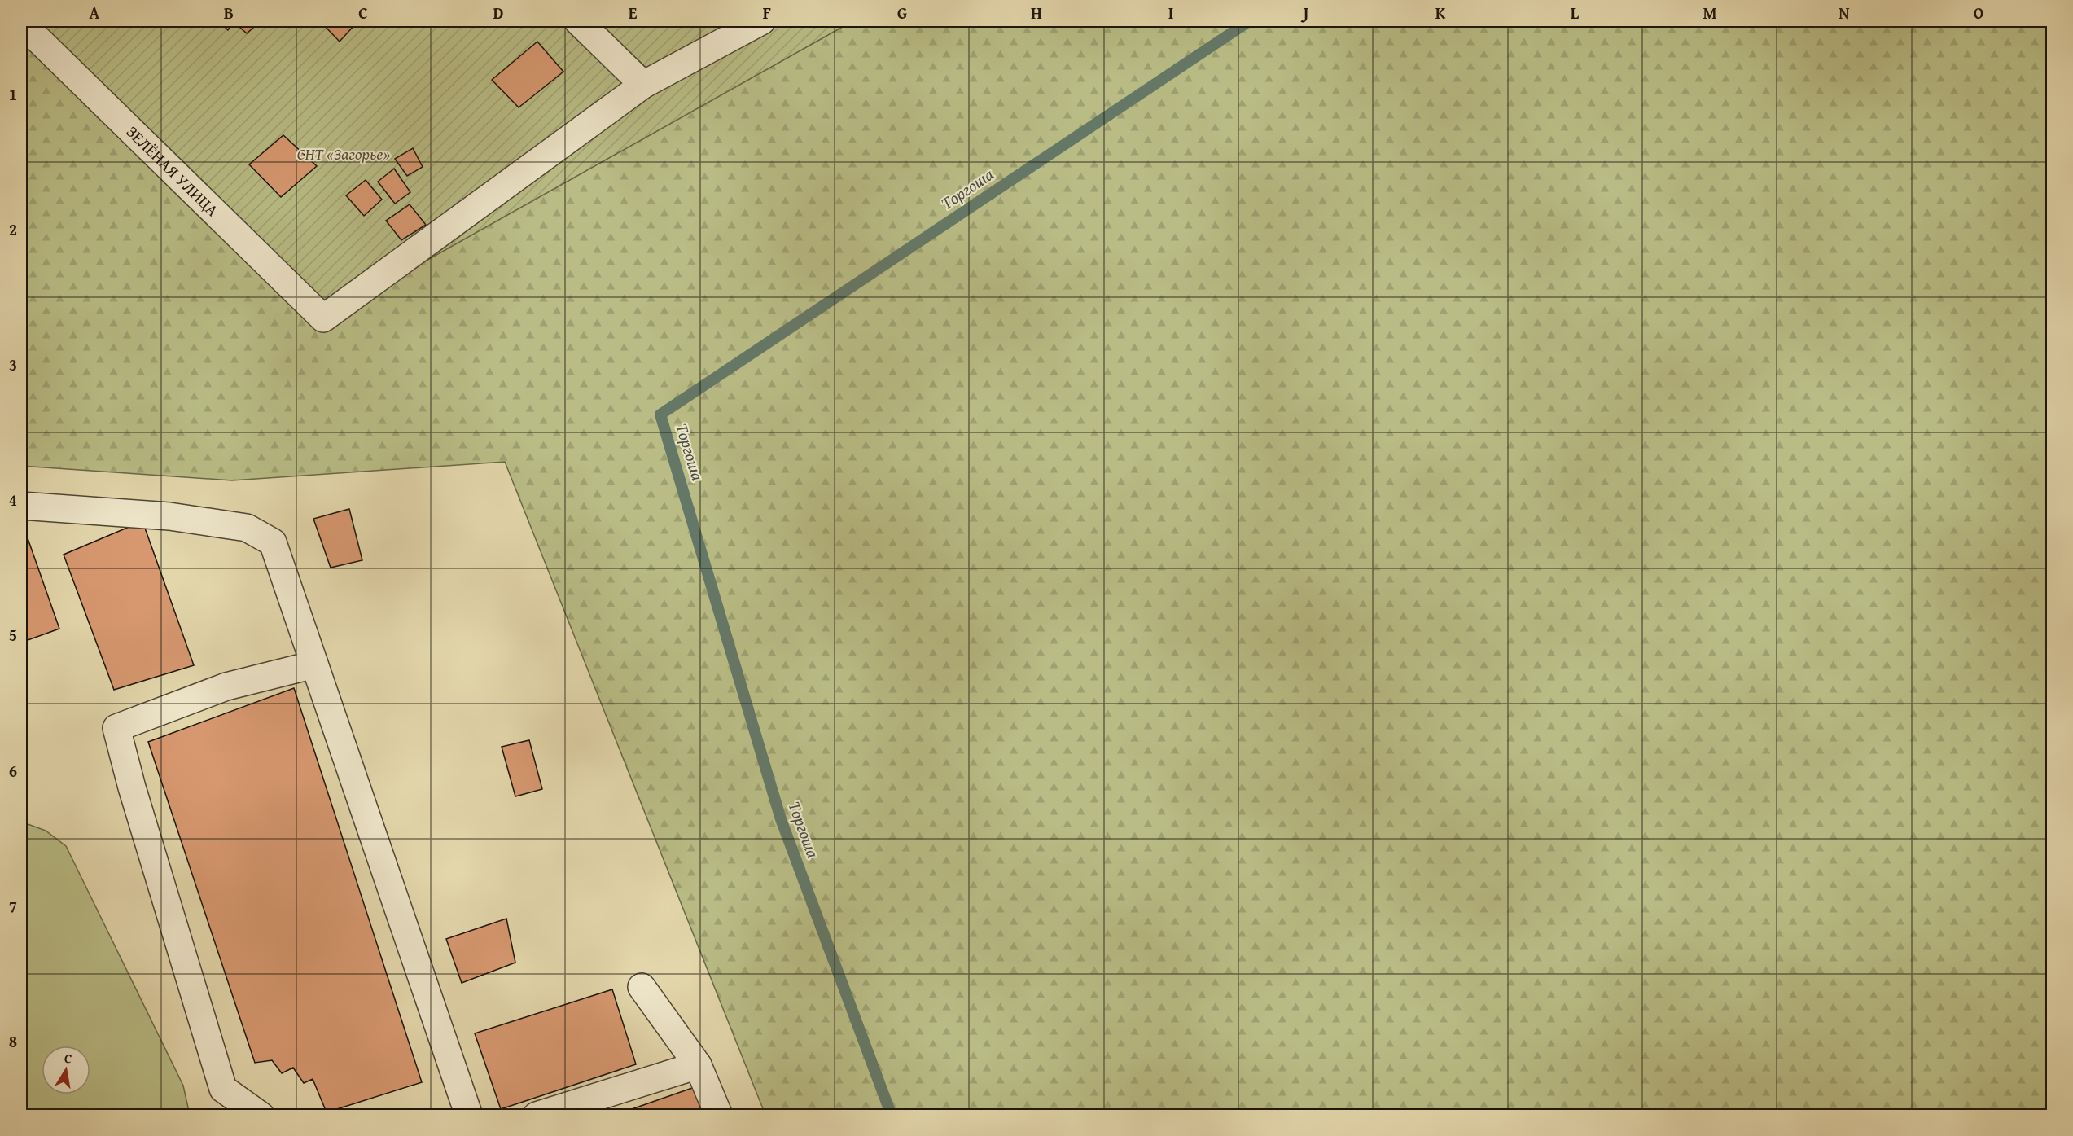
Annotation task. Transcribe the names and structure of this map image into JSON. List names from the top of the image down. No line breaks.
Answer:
{"streets":{"street":["ЗЕЛЁНАЯ УЛИЦА"]},"water":["Торгоша"],"parks":["СНТ «Загорье»"],"north":"top","grid":{"columns":["A","B","C","D","E","F","G","H","I","J","K","L","M","N","O"],"rows":["1","2","3","4","5","6","7","8"]}}
